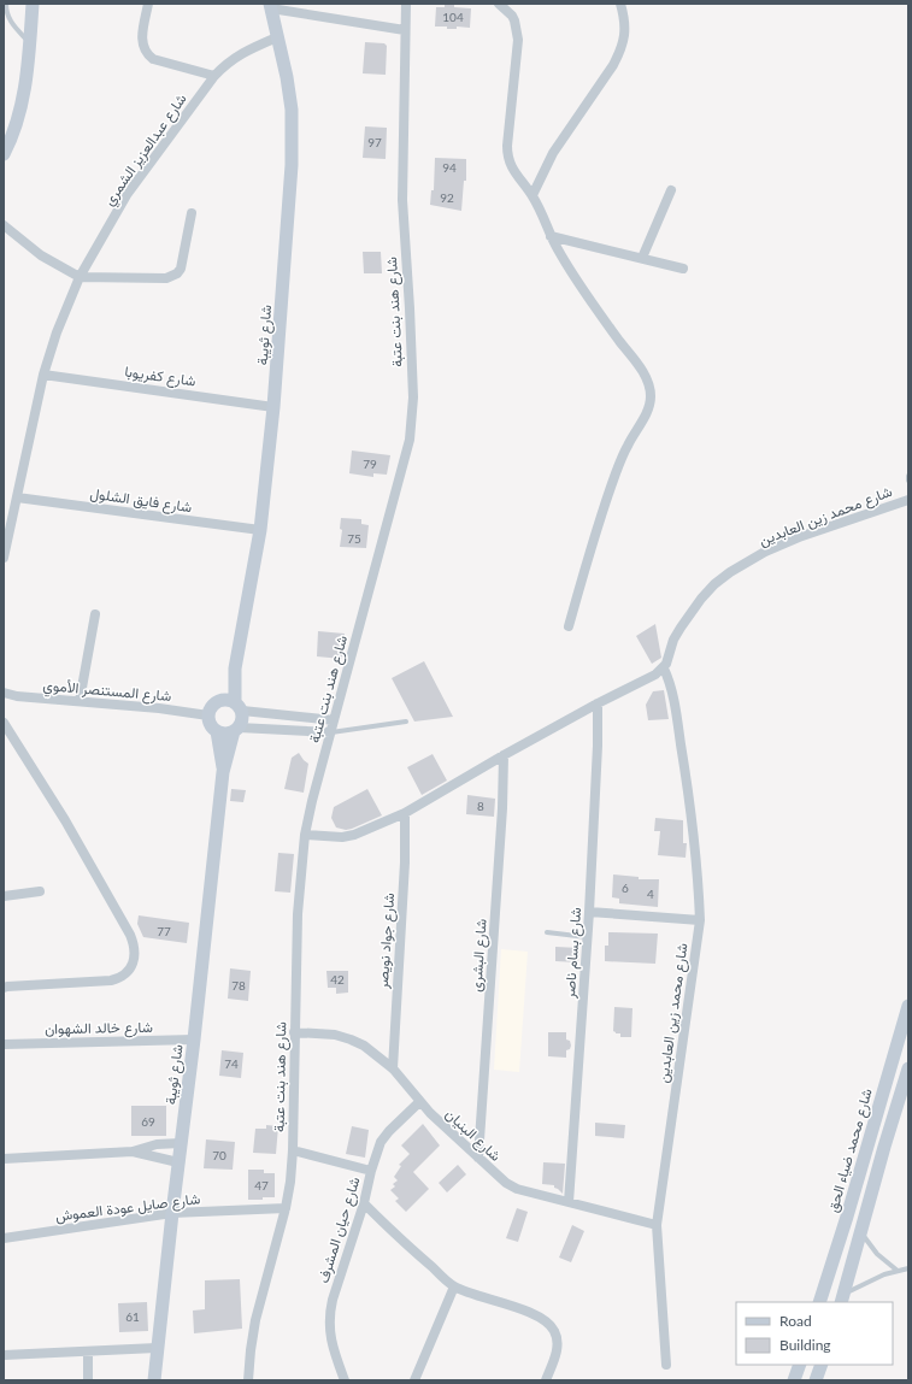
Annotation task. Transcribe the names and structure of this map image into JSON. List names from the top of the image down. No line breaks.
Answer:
{"streets":{"street":["شارع عبدالعزيز الشمري","شارع هند بنت عتبة","شارع ثويبة","شارع كفريوبا","شارع فايق الشلول","شارع محمد زين العابدين","شارع المستنصر الأموي","شارع جواد نويصر","شارع بسام ناصر","شارع البشرى","شارع خالد الشهوان","شارع البنيان","شارع محمد ضياء الحق","شارع صايل عودة العموش","شارع حيان المشرف"]},"crossings":[["شارع عبدالعزيز الشمري","شارع ثويبة"],["شارع عبدالعزيز الشمري","شارع كفريوبا"],["شارع عبدالعزيز الشمري","شارع فايق الشلول"],["شارع هند بنت عتبة","شارع البنيان"],["شارع هند بنت عتبة","شارع صايل عودة العموش"],["شارع ثويبة","شارع كفريوبا"],["شارع ثويبة","شارع فايق الشلول"],["شارع ثويبة","شارع المستنصر الأموي"],["شارع ثويبة","شارع خالد الشهوان"],["شارع ثويبة","شارع صايل عودة العموش"],["شارع محمد زين العابدين","شارع البنيان"],["شارع جواد نويصر","شارع البنيان"],["شارع بسام ناصر","شارع البنيان"],["شارع البشرى","شارع البنيان"],["شارع البنيان","شارع حيان المشرف"]],"house_numbers":["104","97","94","92","79","75","8","6","4","77","42","78","74","69","70","47","61"],"legend":["Road","Building"]}
